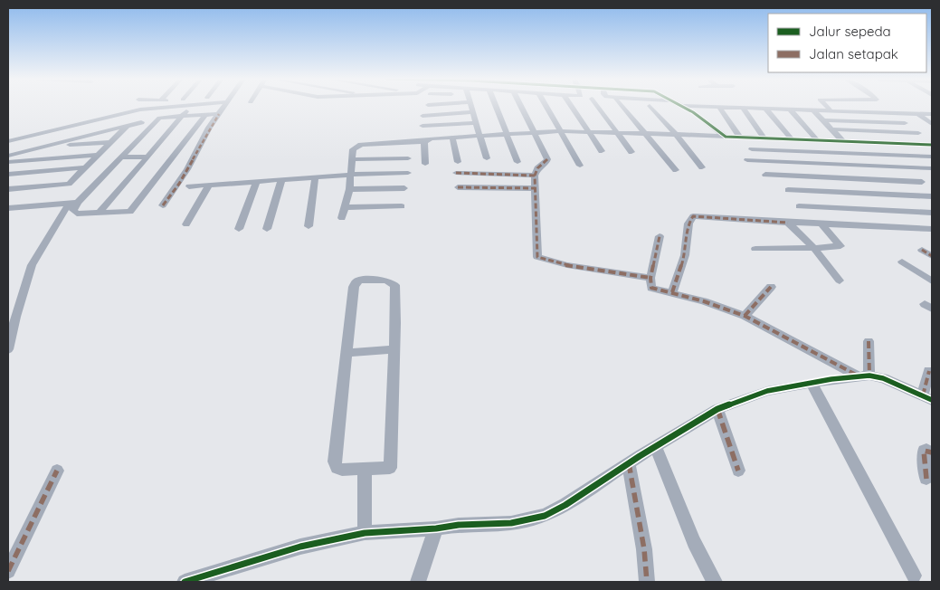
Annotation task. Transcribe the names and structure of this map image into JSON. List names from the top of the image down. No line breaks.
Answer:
{"legend":["Jalur sepeda","Jalan setapak"]}
